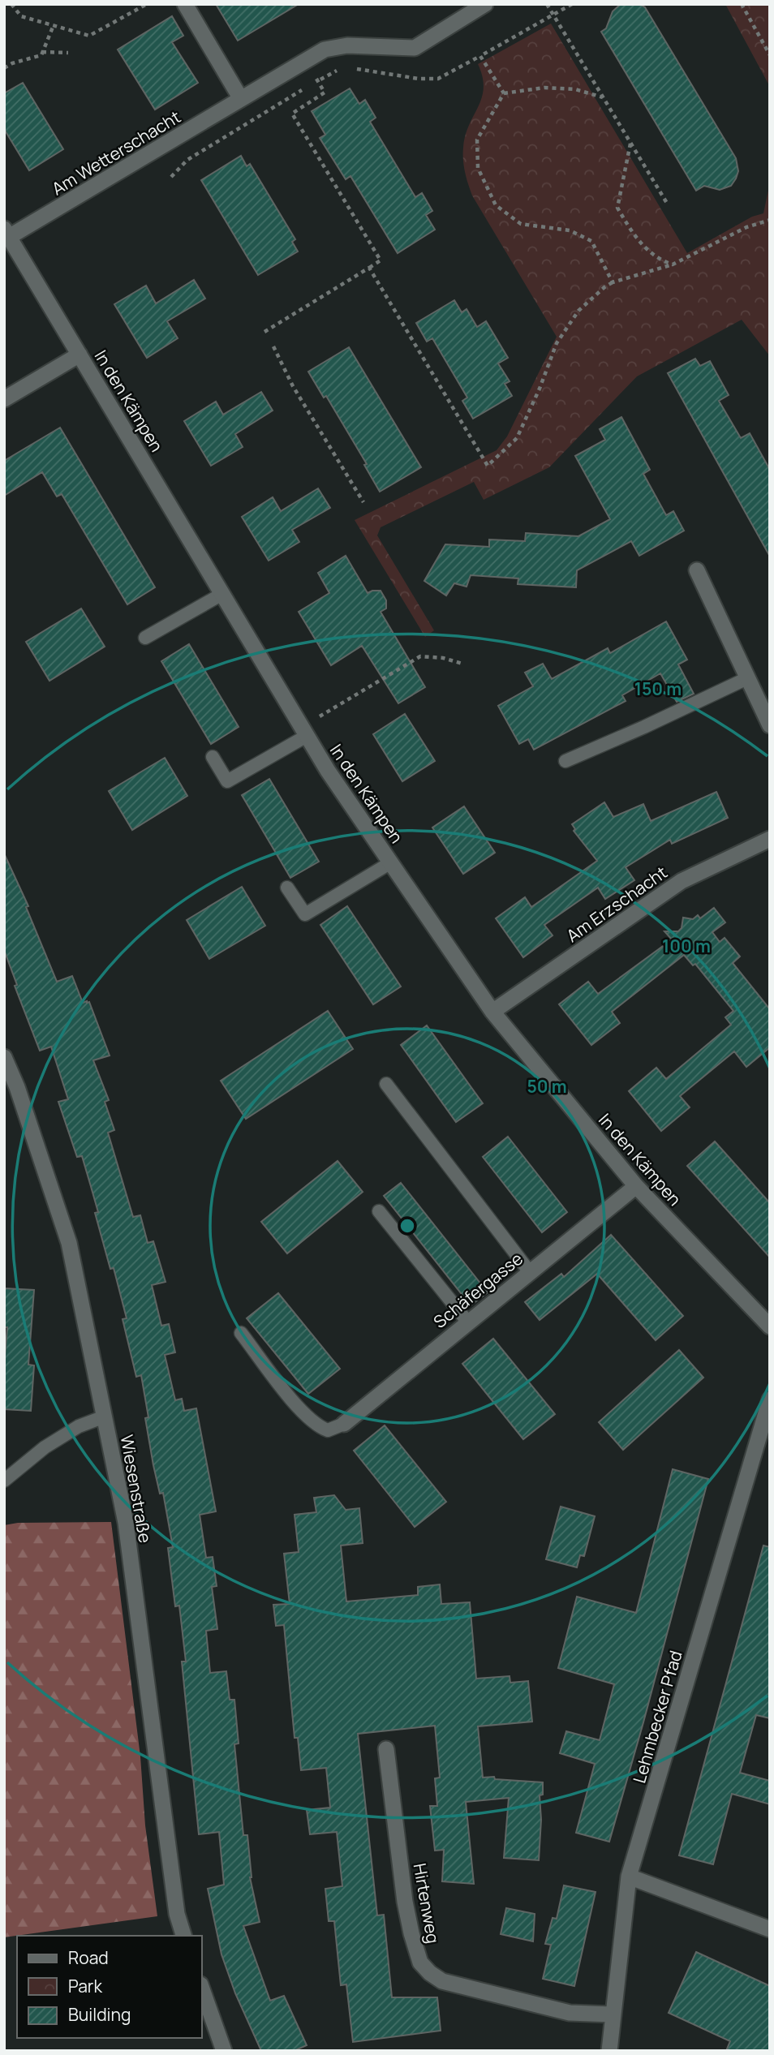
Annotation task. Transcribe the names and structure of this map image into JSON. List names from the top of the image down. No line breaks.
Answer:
{"streets":{"street":["Am Wetterschacht","In den Kämpen","Am Erzschacht","Schäfergasse","Wiesenstraße","Lehmbecker Pfad","Hirtenweg"]},"crossings":[["Am Wetterschacht","In den Kämpen"],["In den Kämpen","Am Erzschacht"],["In den Kämpen","Schäfergasse"],["Lehmbecker Pfad","Hirtenweg"]],"legend":["Road","Park","Building"],"rings":["150 m","100 m","50 m"]}
